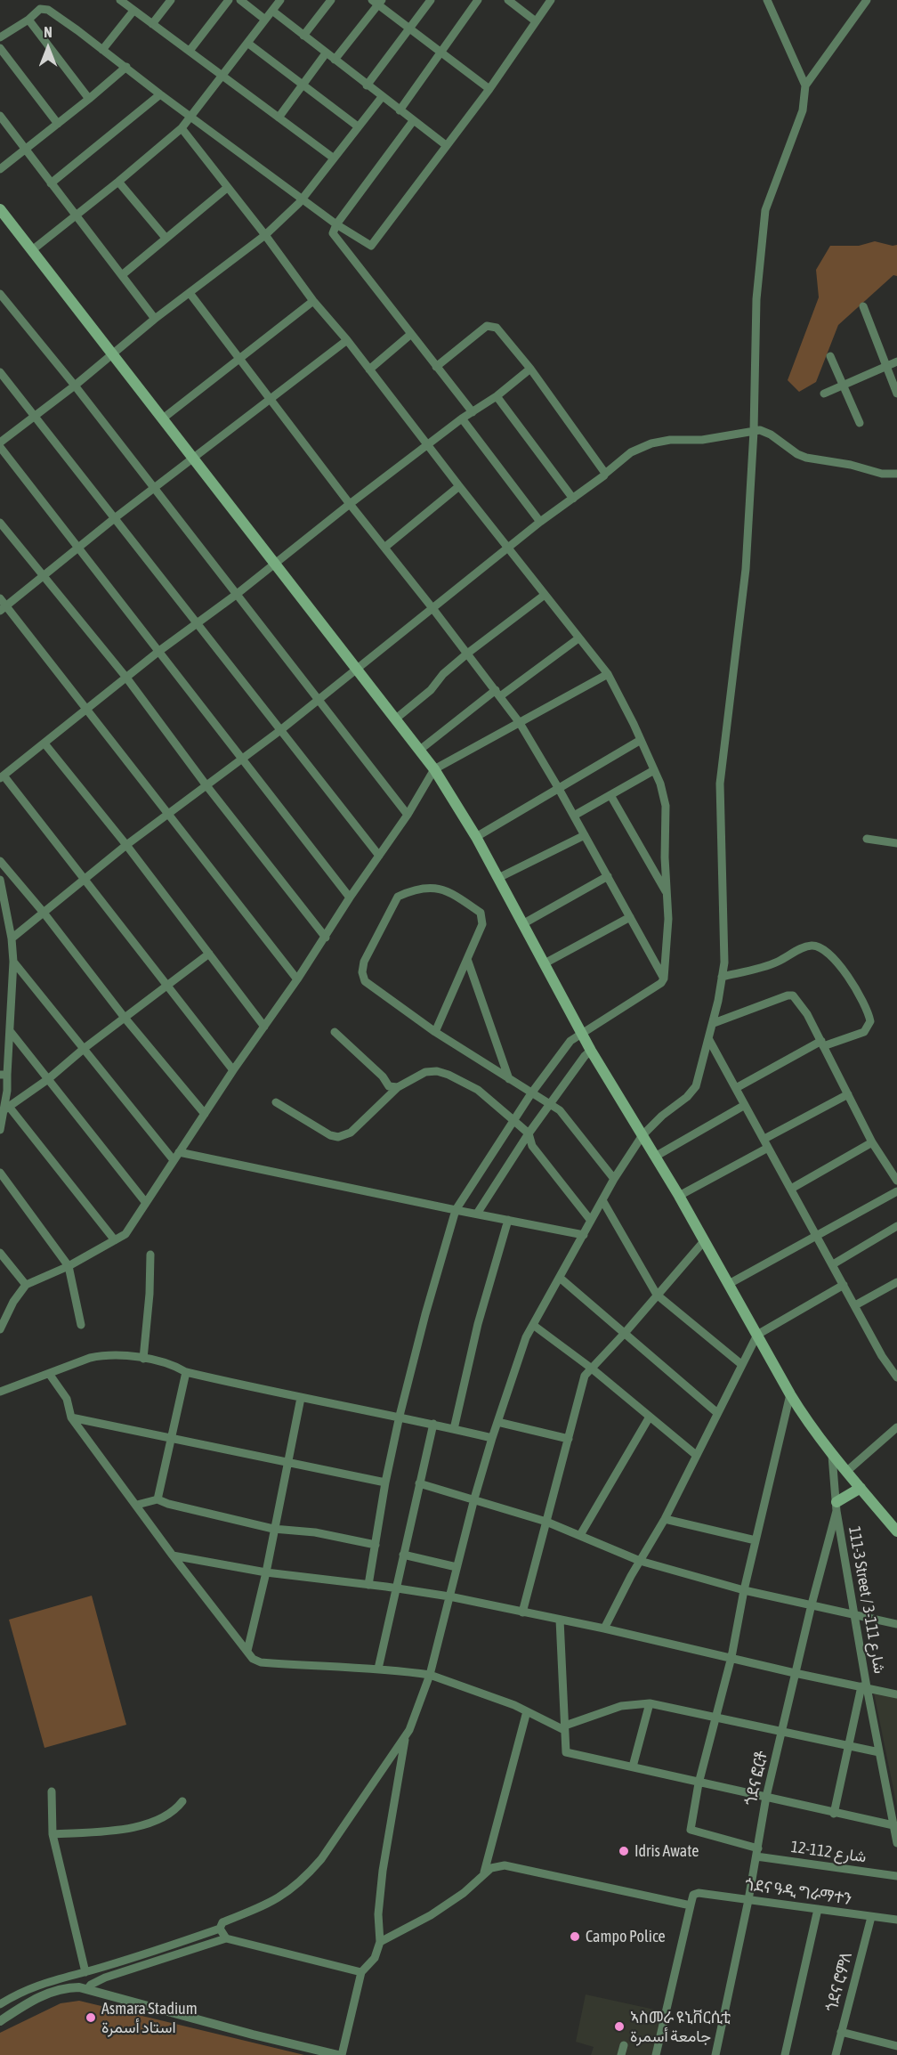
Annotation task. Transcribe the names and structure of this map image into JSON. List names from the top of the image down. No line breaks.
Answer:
{"streets":{"street":["111-3 Street / شارع 111-3","ጎደና ፎርቶ","شارع 112-12","ጎደና ዓዲ ግራማተን","ጎደና ሮምለ"]},"crossings":[["111-3 Street / شارع 111-3","ጎደና ፎርቶ"],["ጎደና ፎርቶ","شارع 112-12"],["ጎደና ፎርቶ","ጎደና ዓዲ ግራማተን"],["ጎደና ዓዲ ግራማተን","ጎደና ሮምለ"]],"places":["Idris Awate","Campo Police","Asmara Stadium استاد أسمرة","ኣስመራ ዩኒቨርሲቲ جامعة أسمرة"],"north":"top"}
